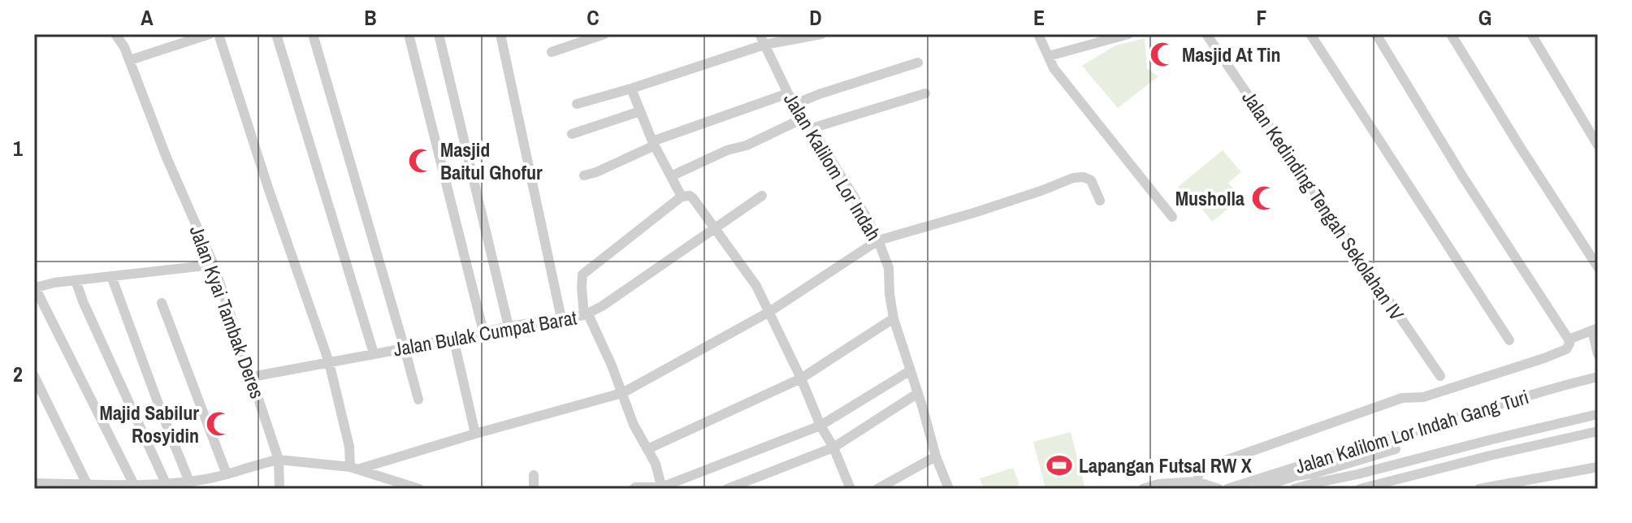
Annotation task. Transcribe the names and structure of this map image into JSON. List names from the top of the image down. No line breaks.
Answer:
{"streets":{"street":["Jalan Kalilom Lor Indah","Jalan Kedinding Tengah Sekolahan IV","Jalan Kyai Tambak Deres","Jalan Bulak Cumpat Barat","Jalan Kalilom Lor Indah Gang Turi"]},"crossings":[["Jalan Kyai Tambak Deres","Jalan Bulak Cumpat Barat"]],"places":{"mosque":["Masjid At Tin","Masjid Baitul Ghofur","Musholla","Majid Sabilur Rosyidin"],"sports":["Lapangan Futsal RW X"]},"grid":{"columns":["A","B","C","D","E","F","G"],"rows":["1","2"]}}
